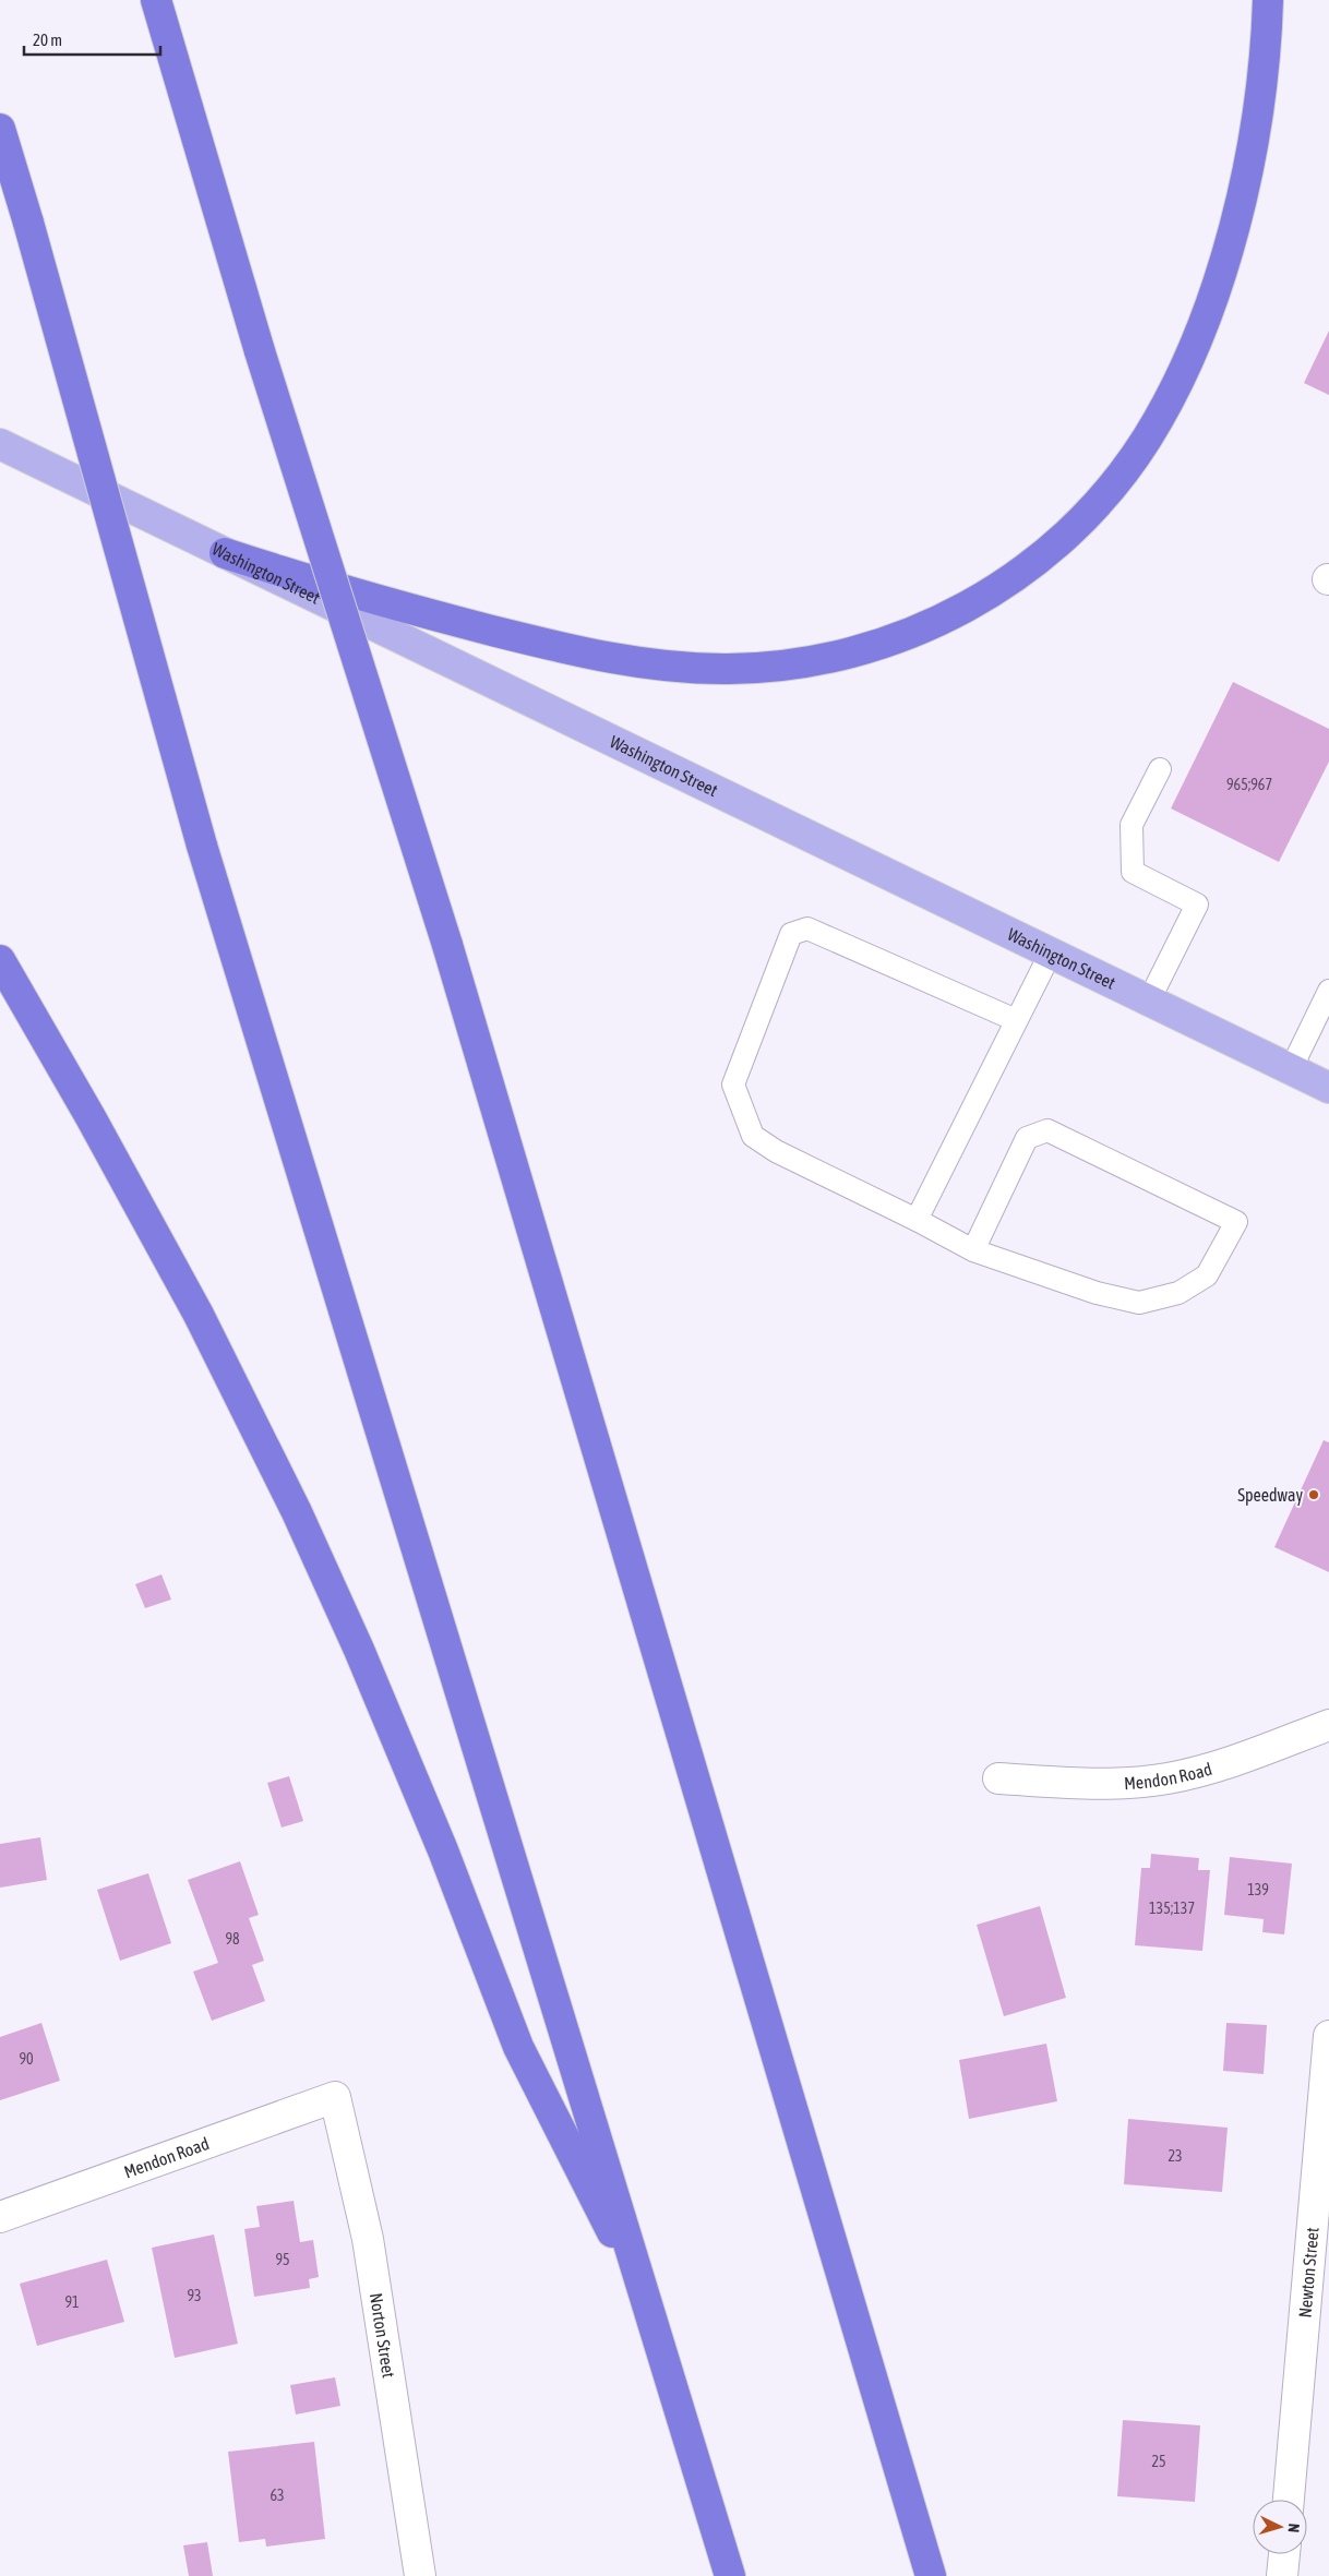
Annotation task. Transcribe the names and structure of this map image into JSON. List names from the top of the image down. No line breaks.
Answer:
{"streets":{"main road":["Washington Street"],"street":["Mendon Road","Newton Street","Norton Street"]},"crossings":[["Mendon Road","Norton Street"]],"places":["Speedway"],"house_numbers":["965;967","139","135;137","98","90","23","95","93","91","25","63"],"scale_bar":"20 m","north":"right"}
